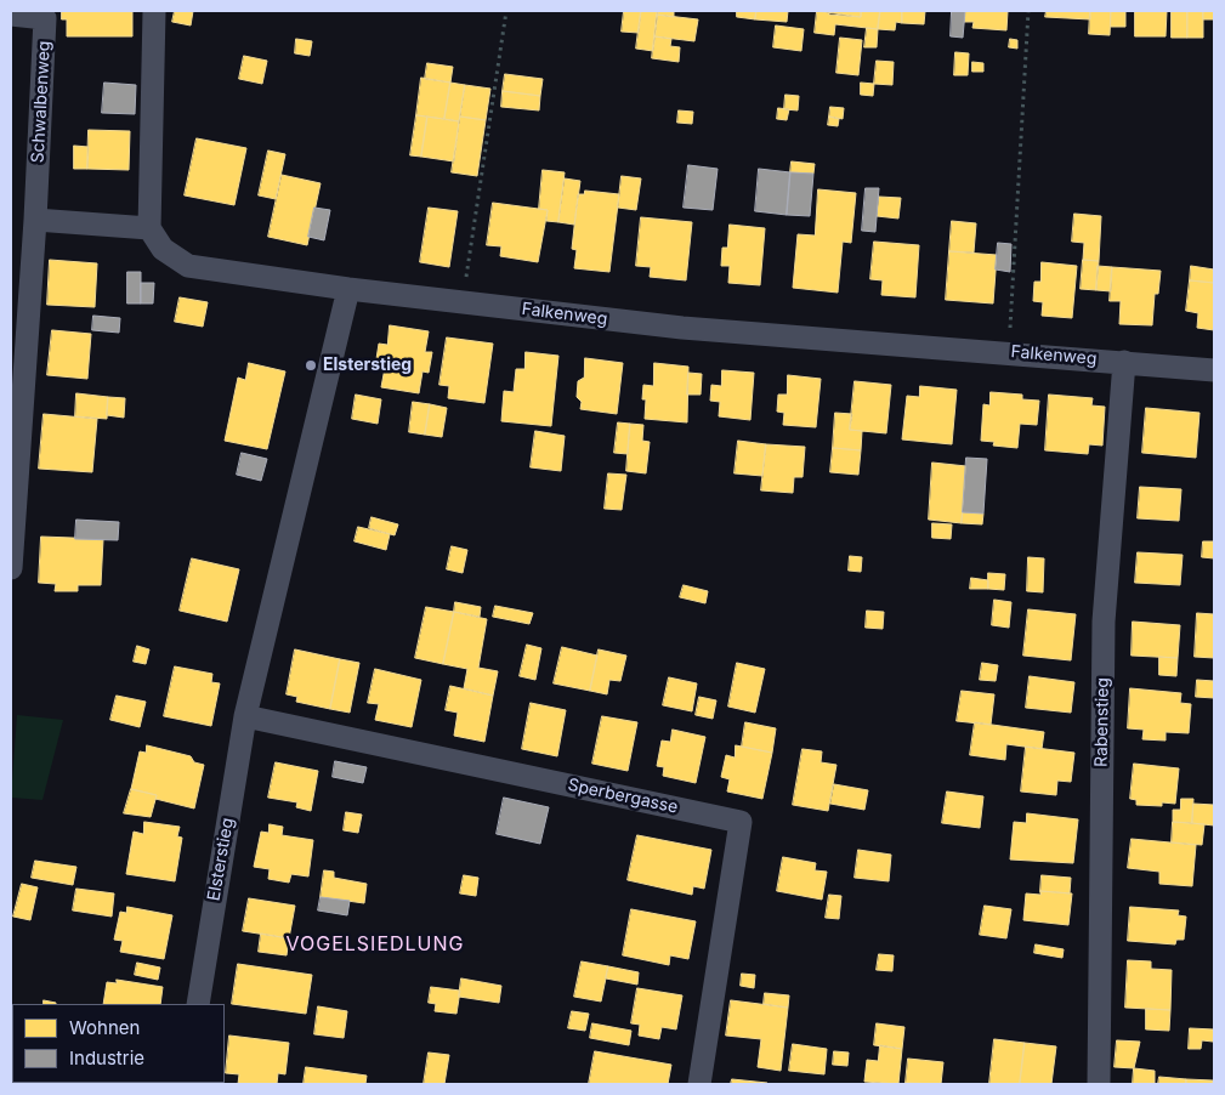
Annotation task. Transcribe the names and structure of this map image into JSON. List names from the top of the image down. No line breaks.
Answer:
{"streets":{"street":["Schwalbenweg","Falkenweg","Rabenstieg","Sperbergasse","Elsterstieg"]},"crossings":[["Falkenweg","Rabenstieg"],["Falkenweg","Elsterstieg"],["Sperbergasse","Elsterstieg"]],"districts":["VOGELSIEDLUNG"],"places":["Elsterstieg"],"legend":["Wohnen","Industrie"]}
